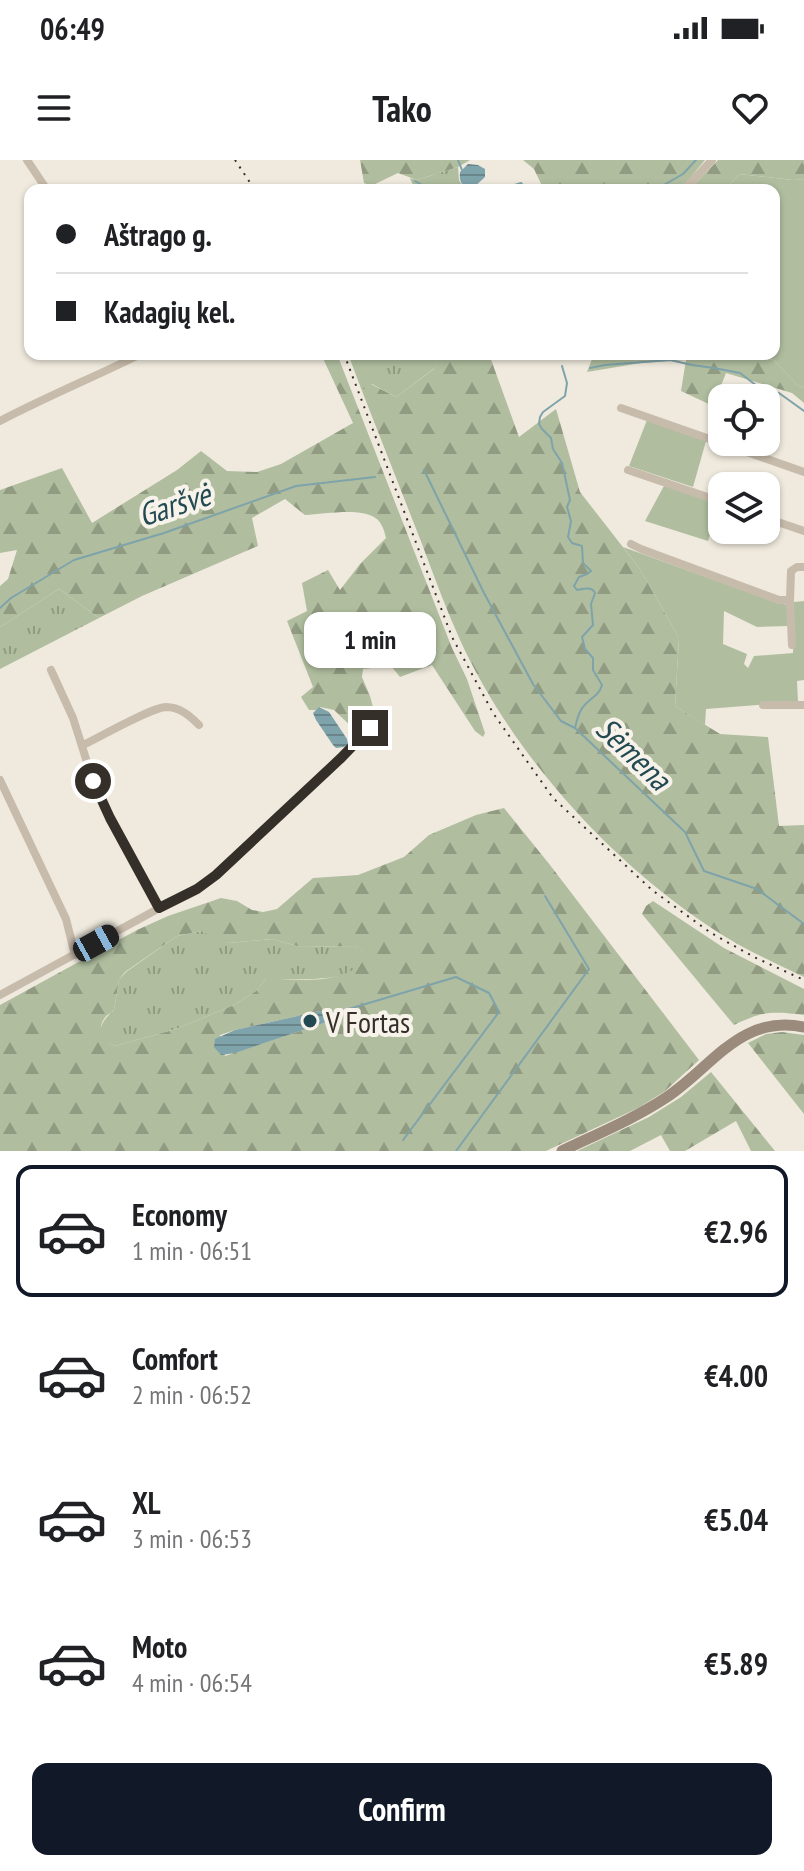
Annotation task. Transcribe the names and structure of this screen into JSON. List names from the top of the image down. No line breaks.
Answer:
{"water":["Garšvė","Sėmena"],"places":["V Fortas"],"page":{"status":"06:49","header":"Tako","banner":["Aštrago g.","Kadagių kel."],"bubble":"1 min","list":[{"name":"Economy","note":"1 min · 06:51","value":"€2.96"},{"name":"Comfort","note":"2 min · 06:52","value":"€4.00"},{"name":"XL","note":"3 min · 06:53","value":"€5.04"},{"name":"Moto","note":"4 min · 06:54","value":"€5.89"}],"buttons":"Confirm"}}
